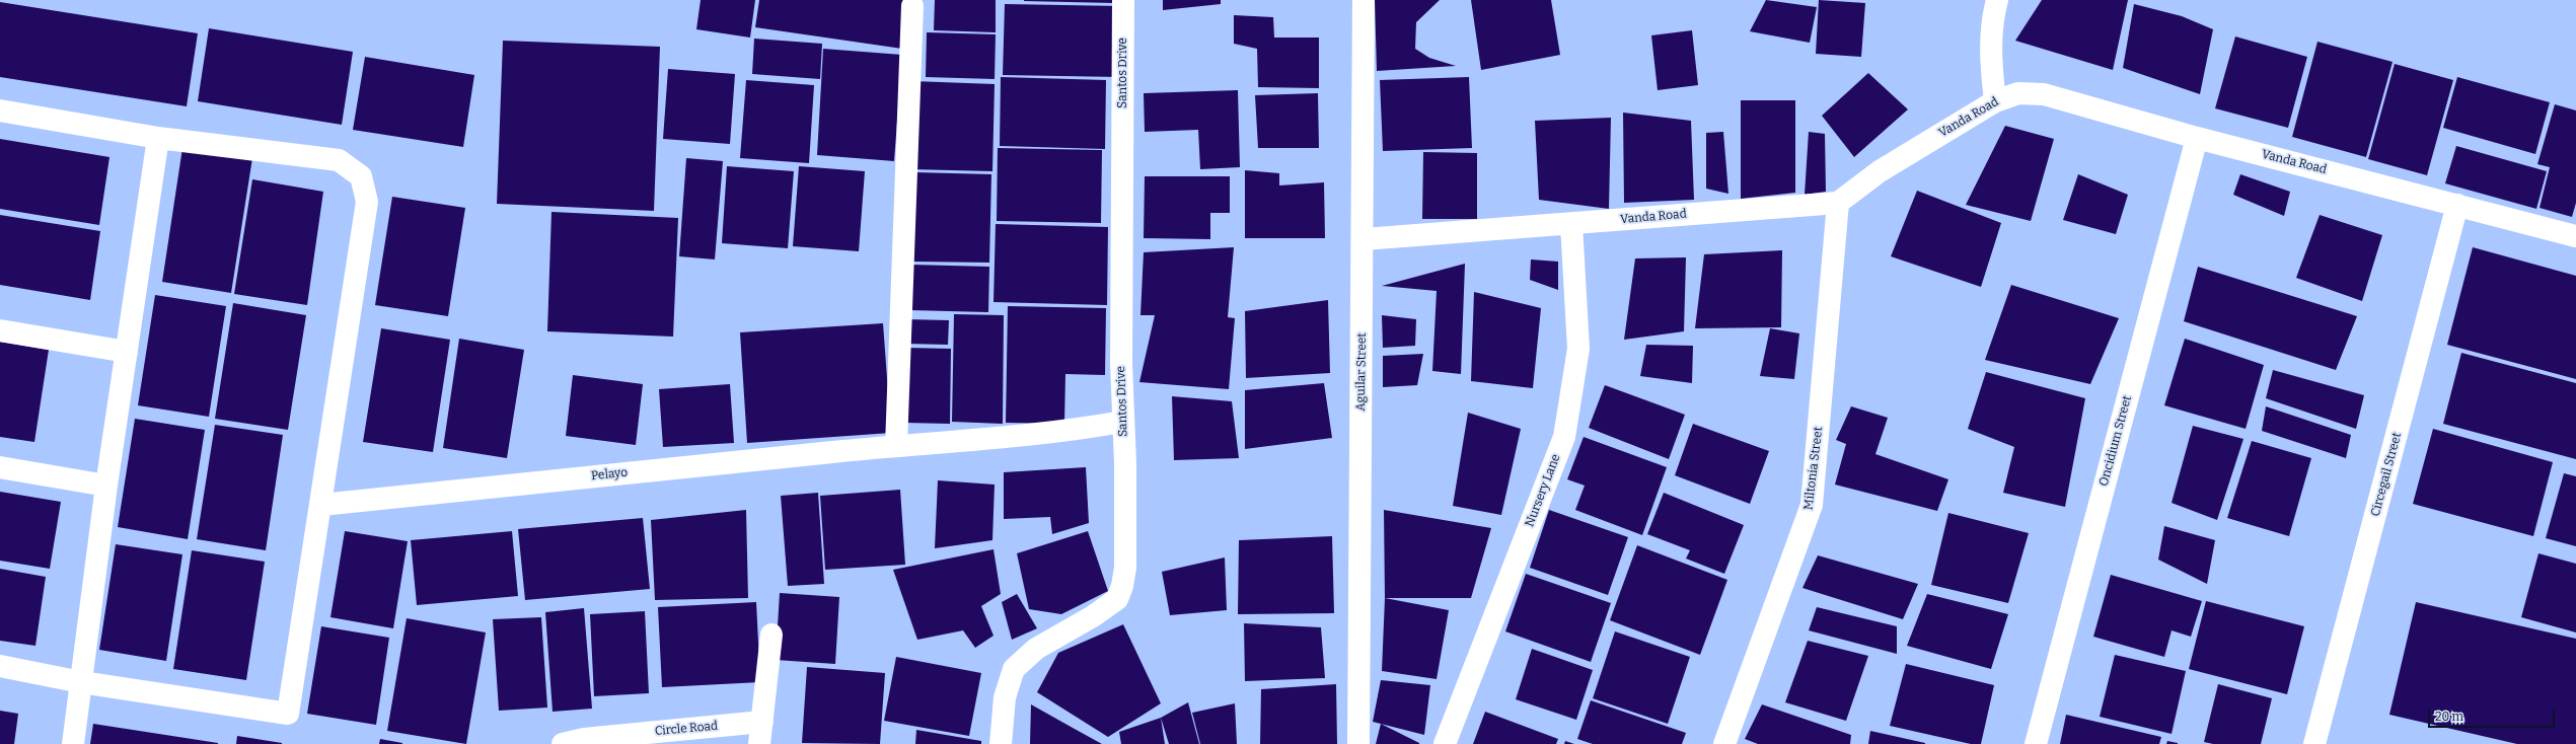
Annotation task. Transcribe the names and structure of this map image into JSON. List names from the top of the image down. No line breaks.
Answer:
{"streets":{"street":["Santos Drive","Vanda Road","Aguilar Street","Oncidium Street","Miltonia Street","Pelayo","Circegail Street","Nursery Lane","Circle Road"]},"crossings":[["Santos Drive","Pelayo"],["Vanda Road","Aguilar Street"],["Vanda Road","Oncidium Street"],["Vanda Road","Miltonia Street"],["Vanda Road","Circegail Street"],["Vanda Road","Nursery Lane"]],"scale_bar":"20 m"}
